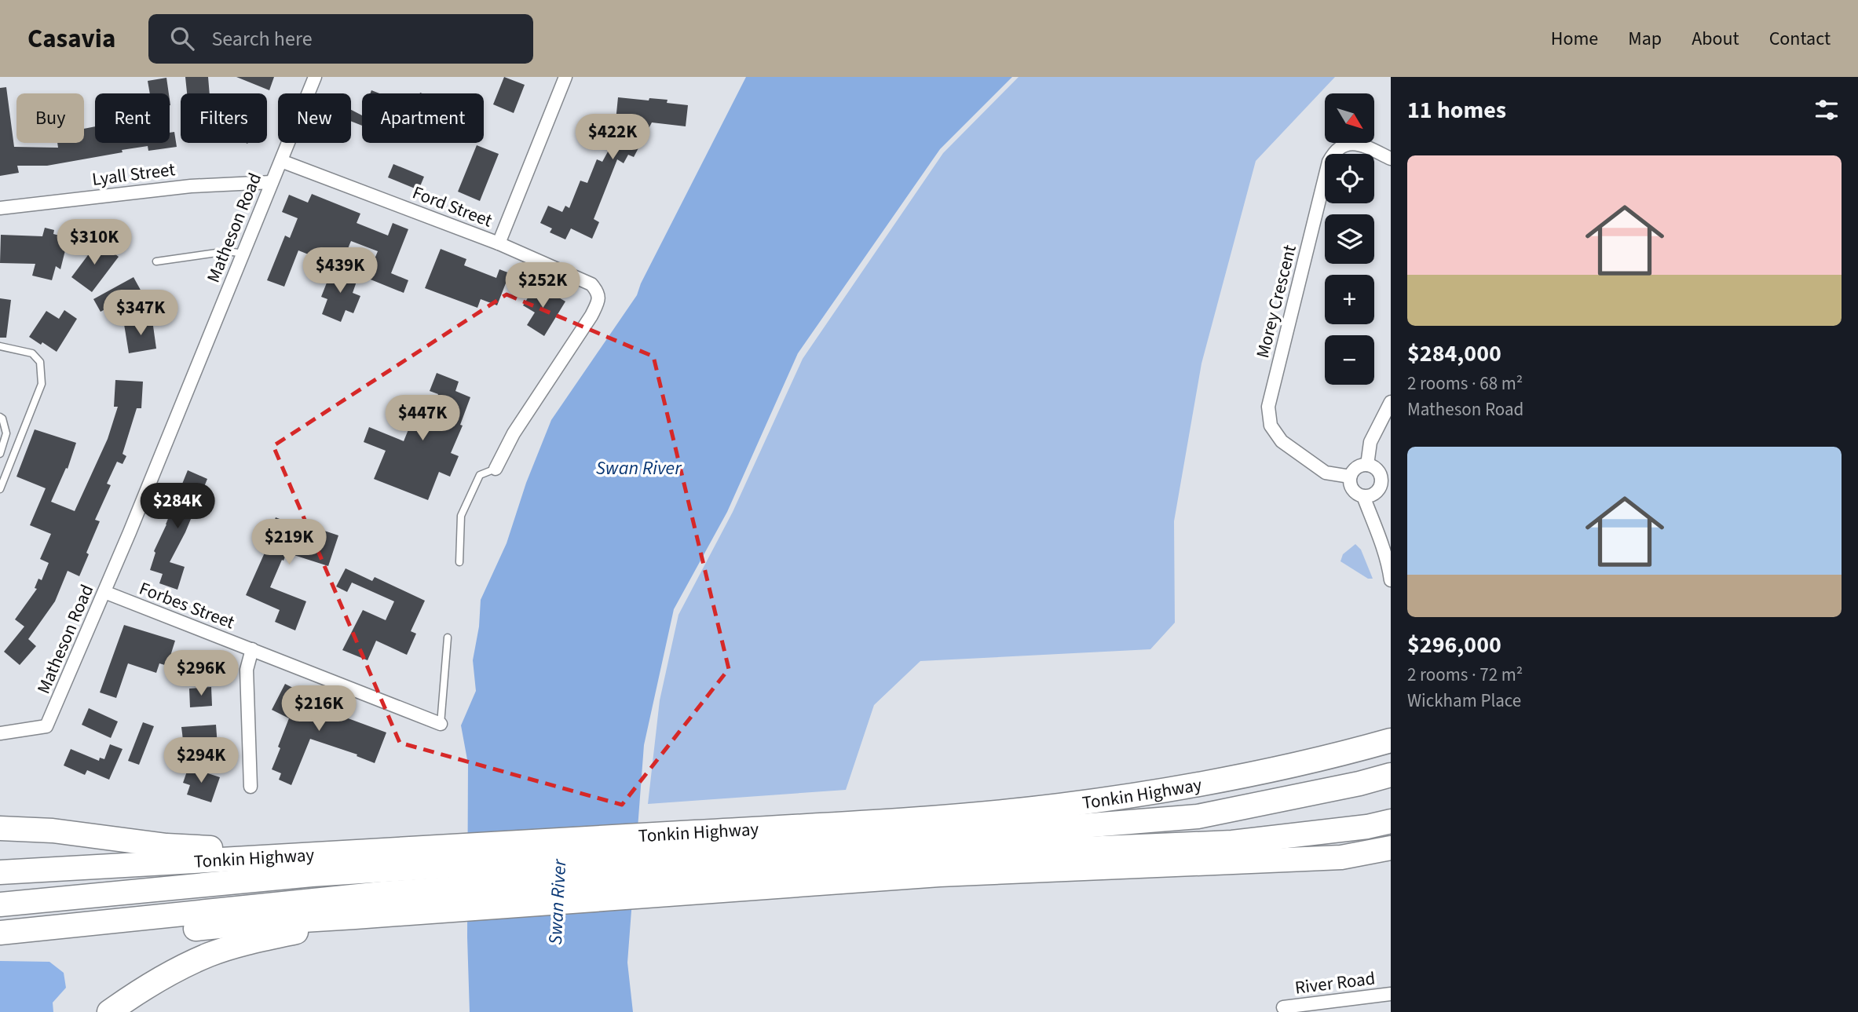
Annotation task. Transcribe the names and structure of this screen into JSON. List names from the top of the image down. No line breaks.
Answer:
{"streets":{"highway":["Tonkin Highway"],"street":["Lyall Street","Ford Street","Matheson Road","Morey Crescent","Forbes Street","River Road"]},"crossings":[["Lyall Street","Matheson Road"],["Ford Street","Matheson Road"],["Matheson Road","Forbes Street"]],"water":["Swan River"],"north":"bottom right","page":{"header":"Casavia","search":"Search here","nav":["Home","Map","About","Contact"],"heading":"11 homes","map_buttons":["+","−"],"chip":["Buy","Rent","Filters","New","Apartment"],"price":["$422K","$310K","$439K","$252K","$347K","$447K","$284K","$219K","$296K","$216K","$294K"],"list":[{"name":"$284,000","note":"2 rooms · 68 m² · Matheson Road"},{"name":"$296,000","note":"2 rooms · 72 m² · Wickham Place"}]}}
